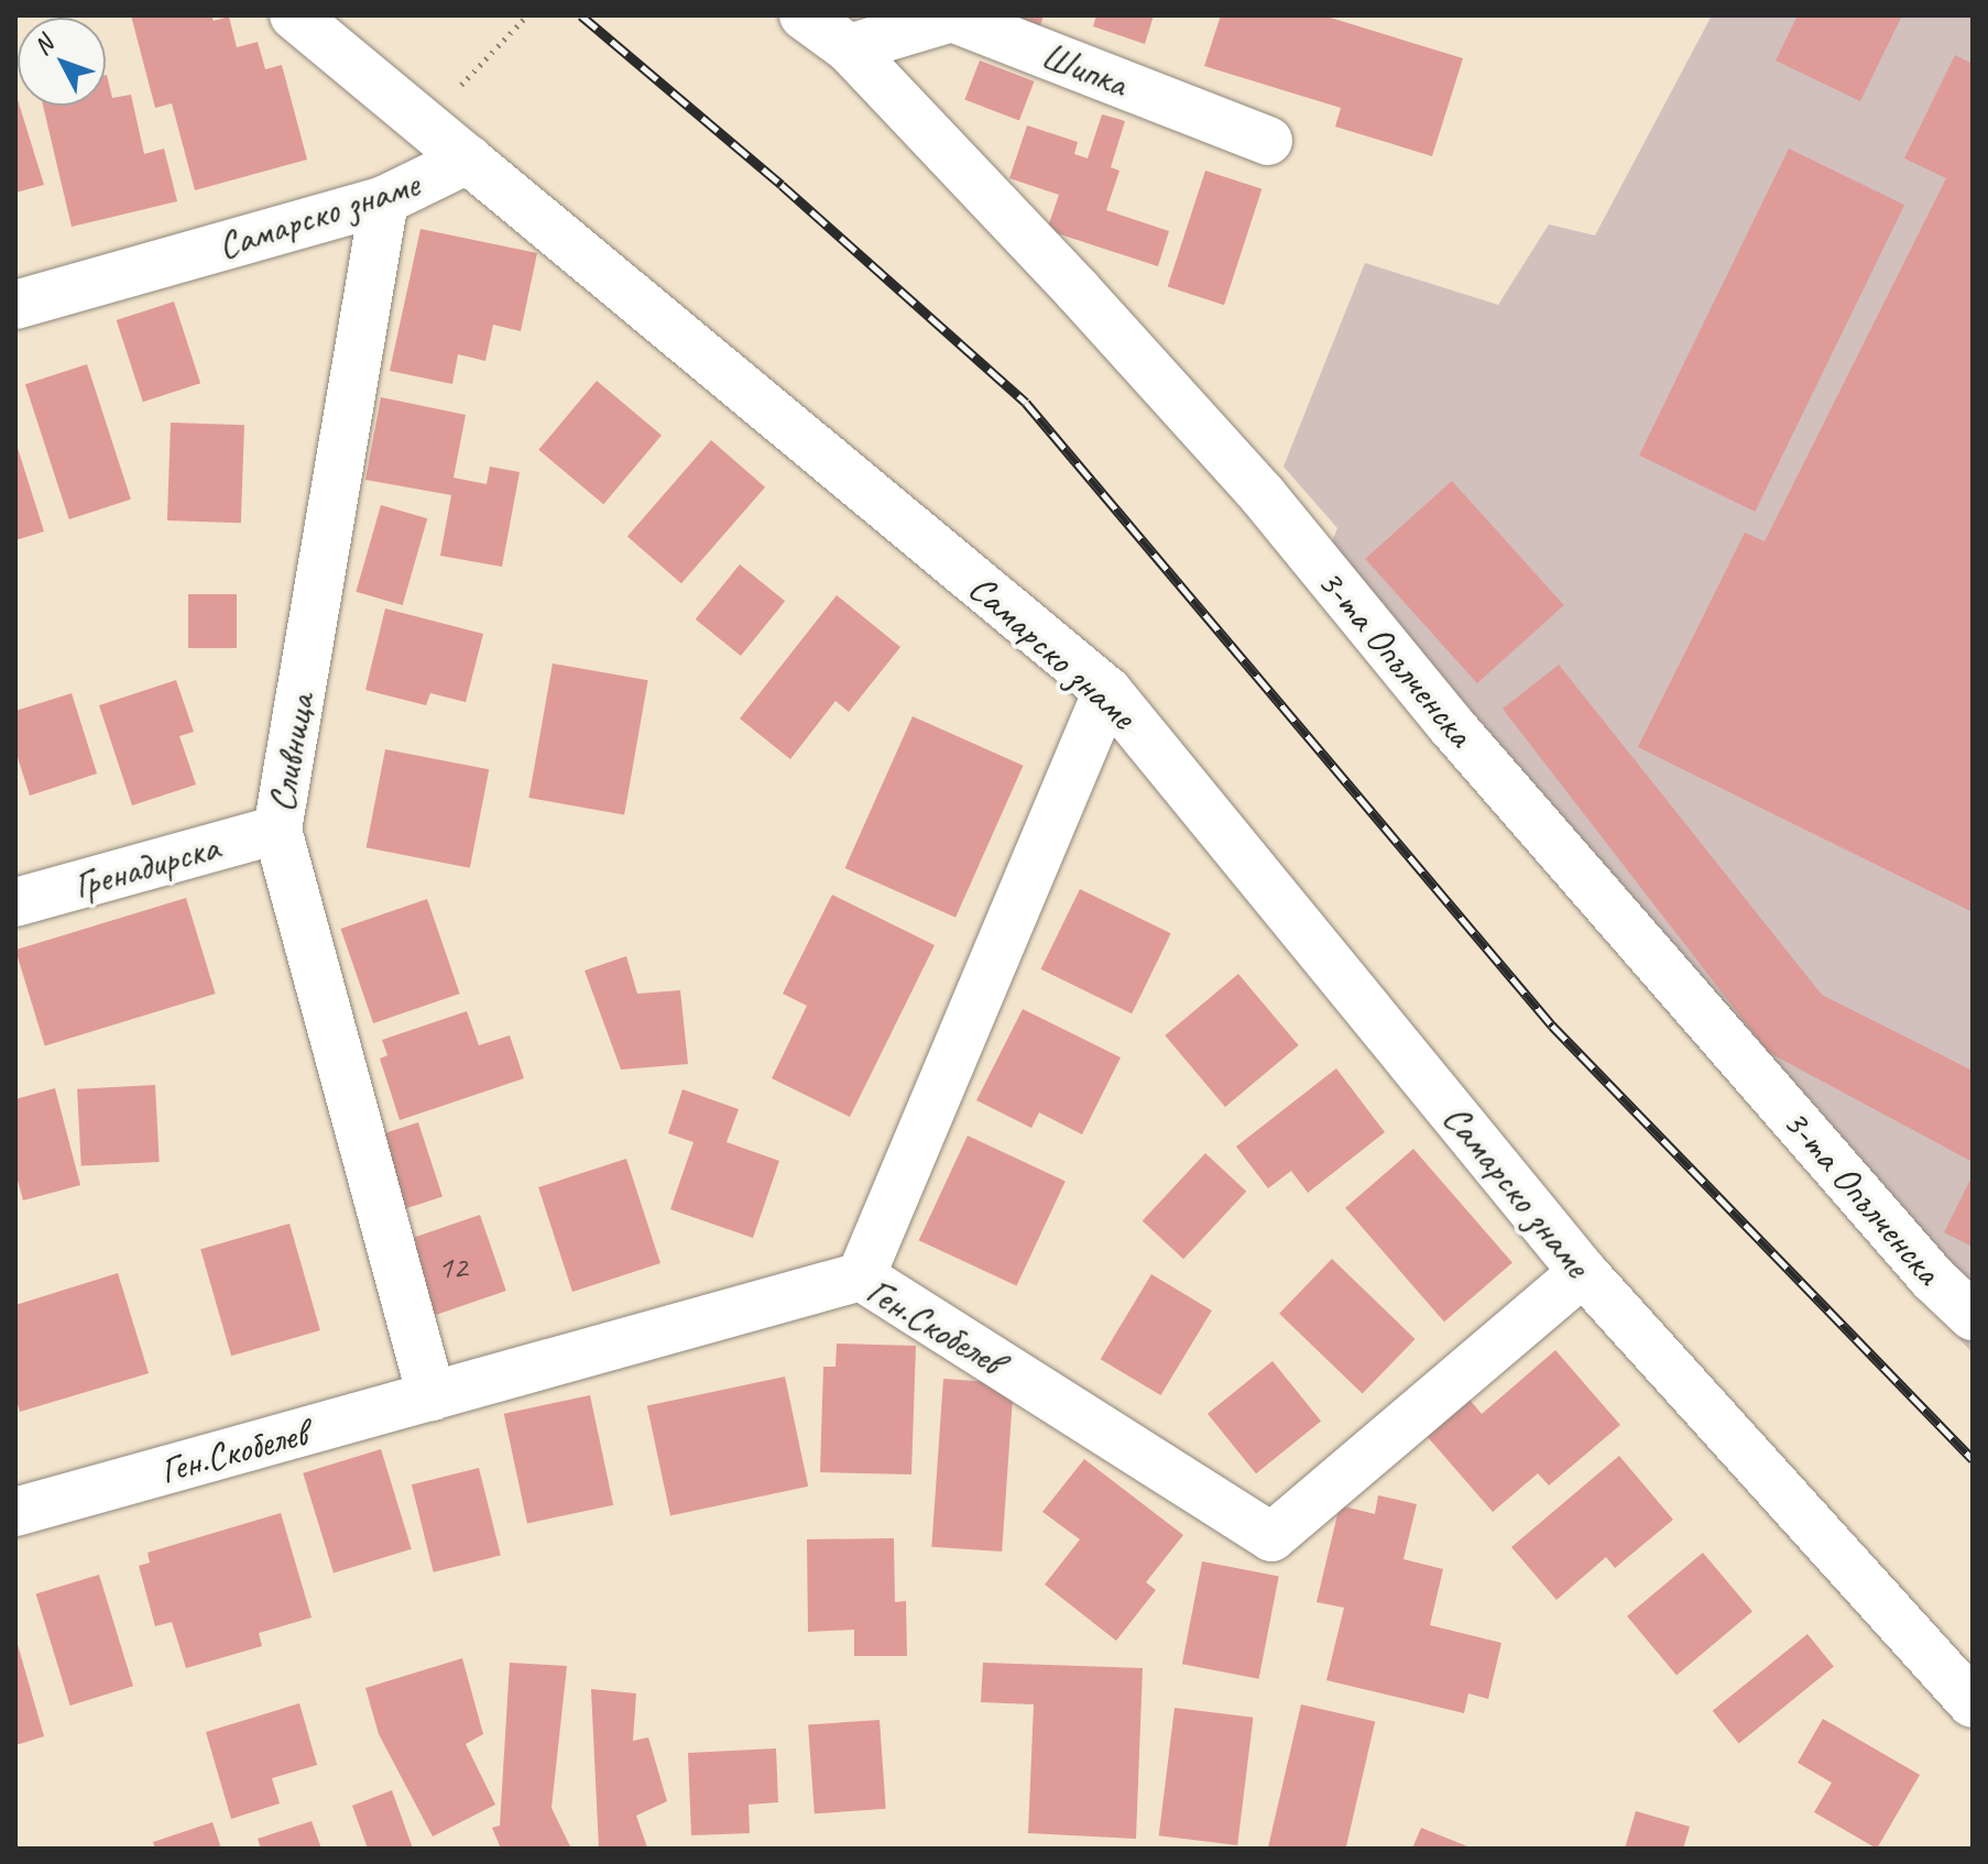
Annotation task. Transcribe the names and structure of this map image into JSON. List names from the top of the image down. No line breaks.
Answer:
{"streets":{"street":["Шипка","Самарско знаме","3-та Опълченска","Сливница","Гренадирска","Ген.Скобелев"]},"crossings":[["Шипка","3-та Опълченска"],["Самарско знаме","Сливница"],["Самарско знаме","Ген.Скобелев"],["Сливница","Гренадирска"],["Сливница","Ген.Скобелев"]],"house_numbers":["12"],"north":"top left"}
